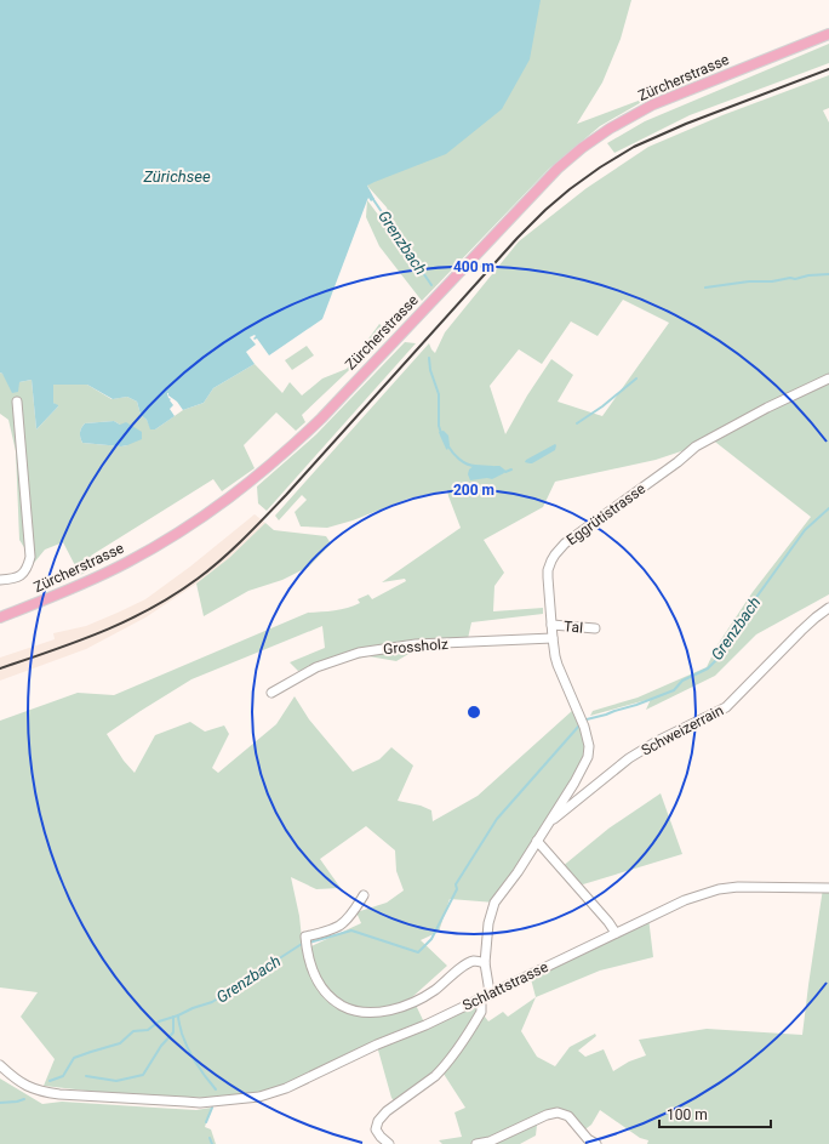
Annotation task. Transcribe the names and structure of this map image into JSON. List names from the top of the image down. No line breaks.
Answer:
{"streets":{"main road":["Zürcherstrasse"],"street":["Eggrütistrasse","Tal","Grossholz","Schweizerrain","Schlattstrasse"]},"crossings":[["Eggrütistrasse","Tal"],["Eggrütistrasse","Grossholz"],["Eggrütistrasse","Schweizerrain"],["Eggrütistrasse","Schlattstrasse"]],"water":["Zürichsee","Grenzbach"],"scale_bar":"100 m","rings":["400 m","200 m"]}
